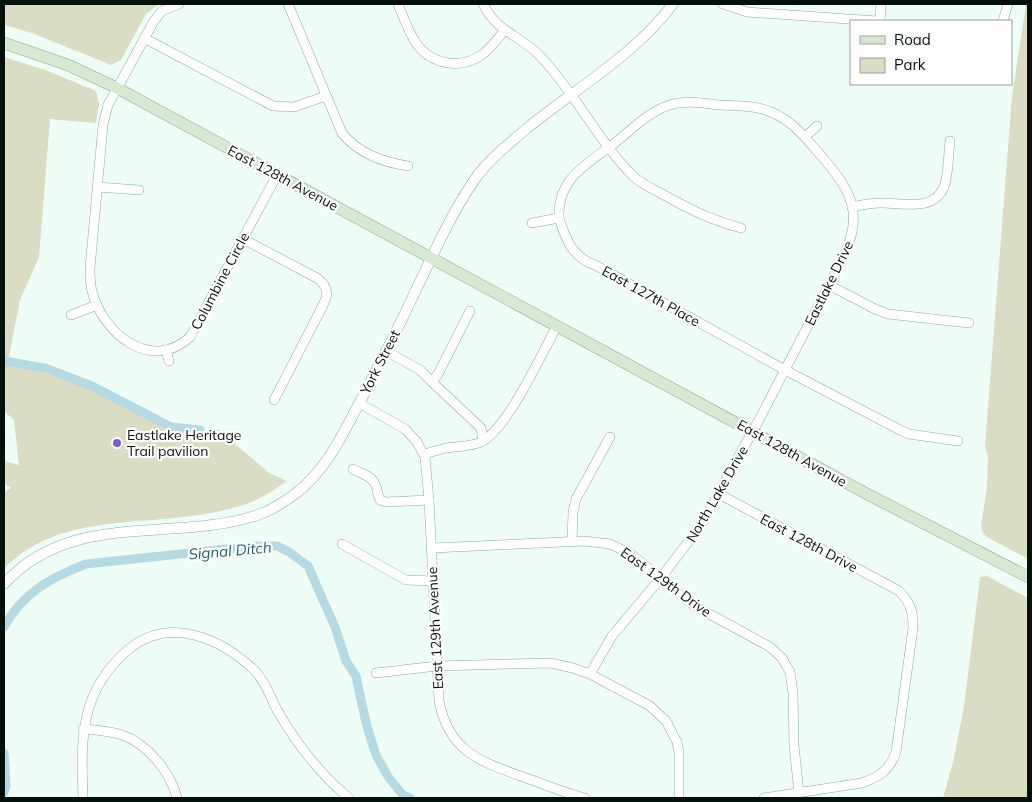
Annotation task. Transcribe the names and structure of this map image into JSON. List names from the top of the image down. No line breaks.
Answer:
{"streets":{"main road":["East 128th Avenue"],"street":["Columbine Circle","Eastlake Drive","East 127th Place","York Street","North Lake Drive","East 128th Drive","East 129th Drive","East 129th Avenue"]},"crossings":[["East 128th Avenue","Columbine Circle"],["East 128th Avenue","Eastlake Drive"],["East 128th Avenue","York Street"],["East 128th Avenue","North Lake Drive"],["Eastlake Drive","East 127th Place"],["Eastlake Drive","North Lake Drive"],["York Street","East 129th Avenue"],["North Lake Drive","East 128th Drive"],["North Lake Drive","East 129th Drive"],["East 128th Drive","East 129th Drive"],["East 129th Drive","East 129th Avenue"]],"water":["Signal Ditch"],"places":["Eastlake Heritage Trail pavilion"],"legend":["Road","Park"]}
